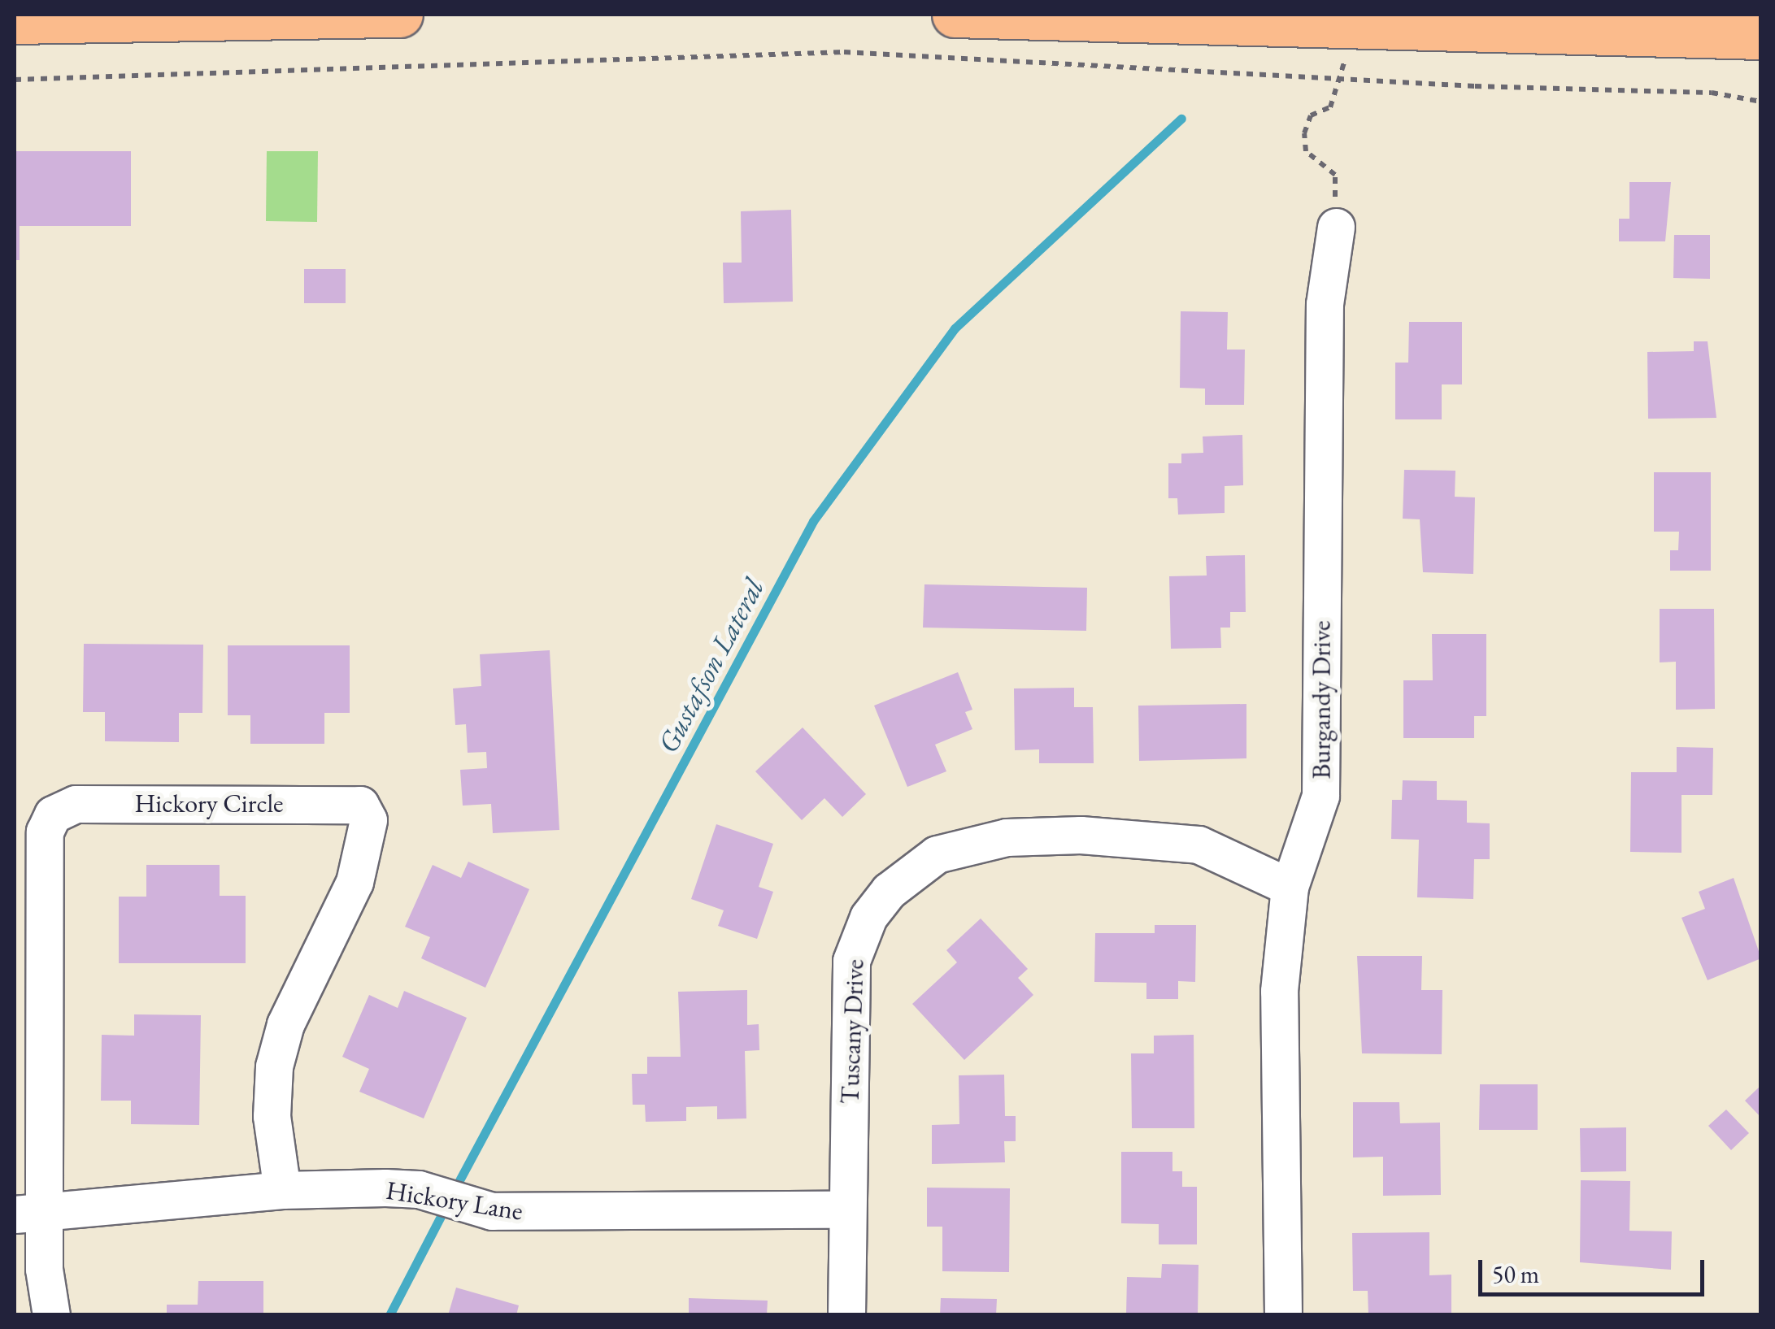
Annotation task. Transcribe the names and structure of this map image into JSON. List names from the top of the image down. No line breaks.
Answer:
{"streets":{"street":["Burgandy Drive","Hickory Circle","Tuscany Drive","Hickory Lane"]},"crossings":[["Burgandy Drive","Tuscany Drive"],["Hickory Circle","Hickory Lane"],["Tuscany Drive","Hickory Lane"]],"water":["Gustafson Lateral"],"scale_bar":"50 m"}
